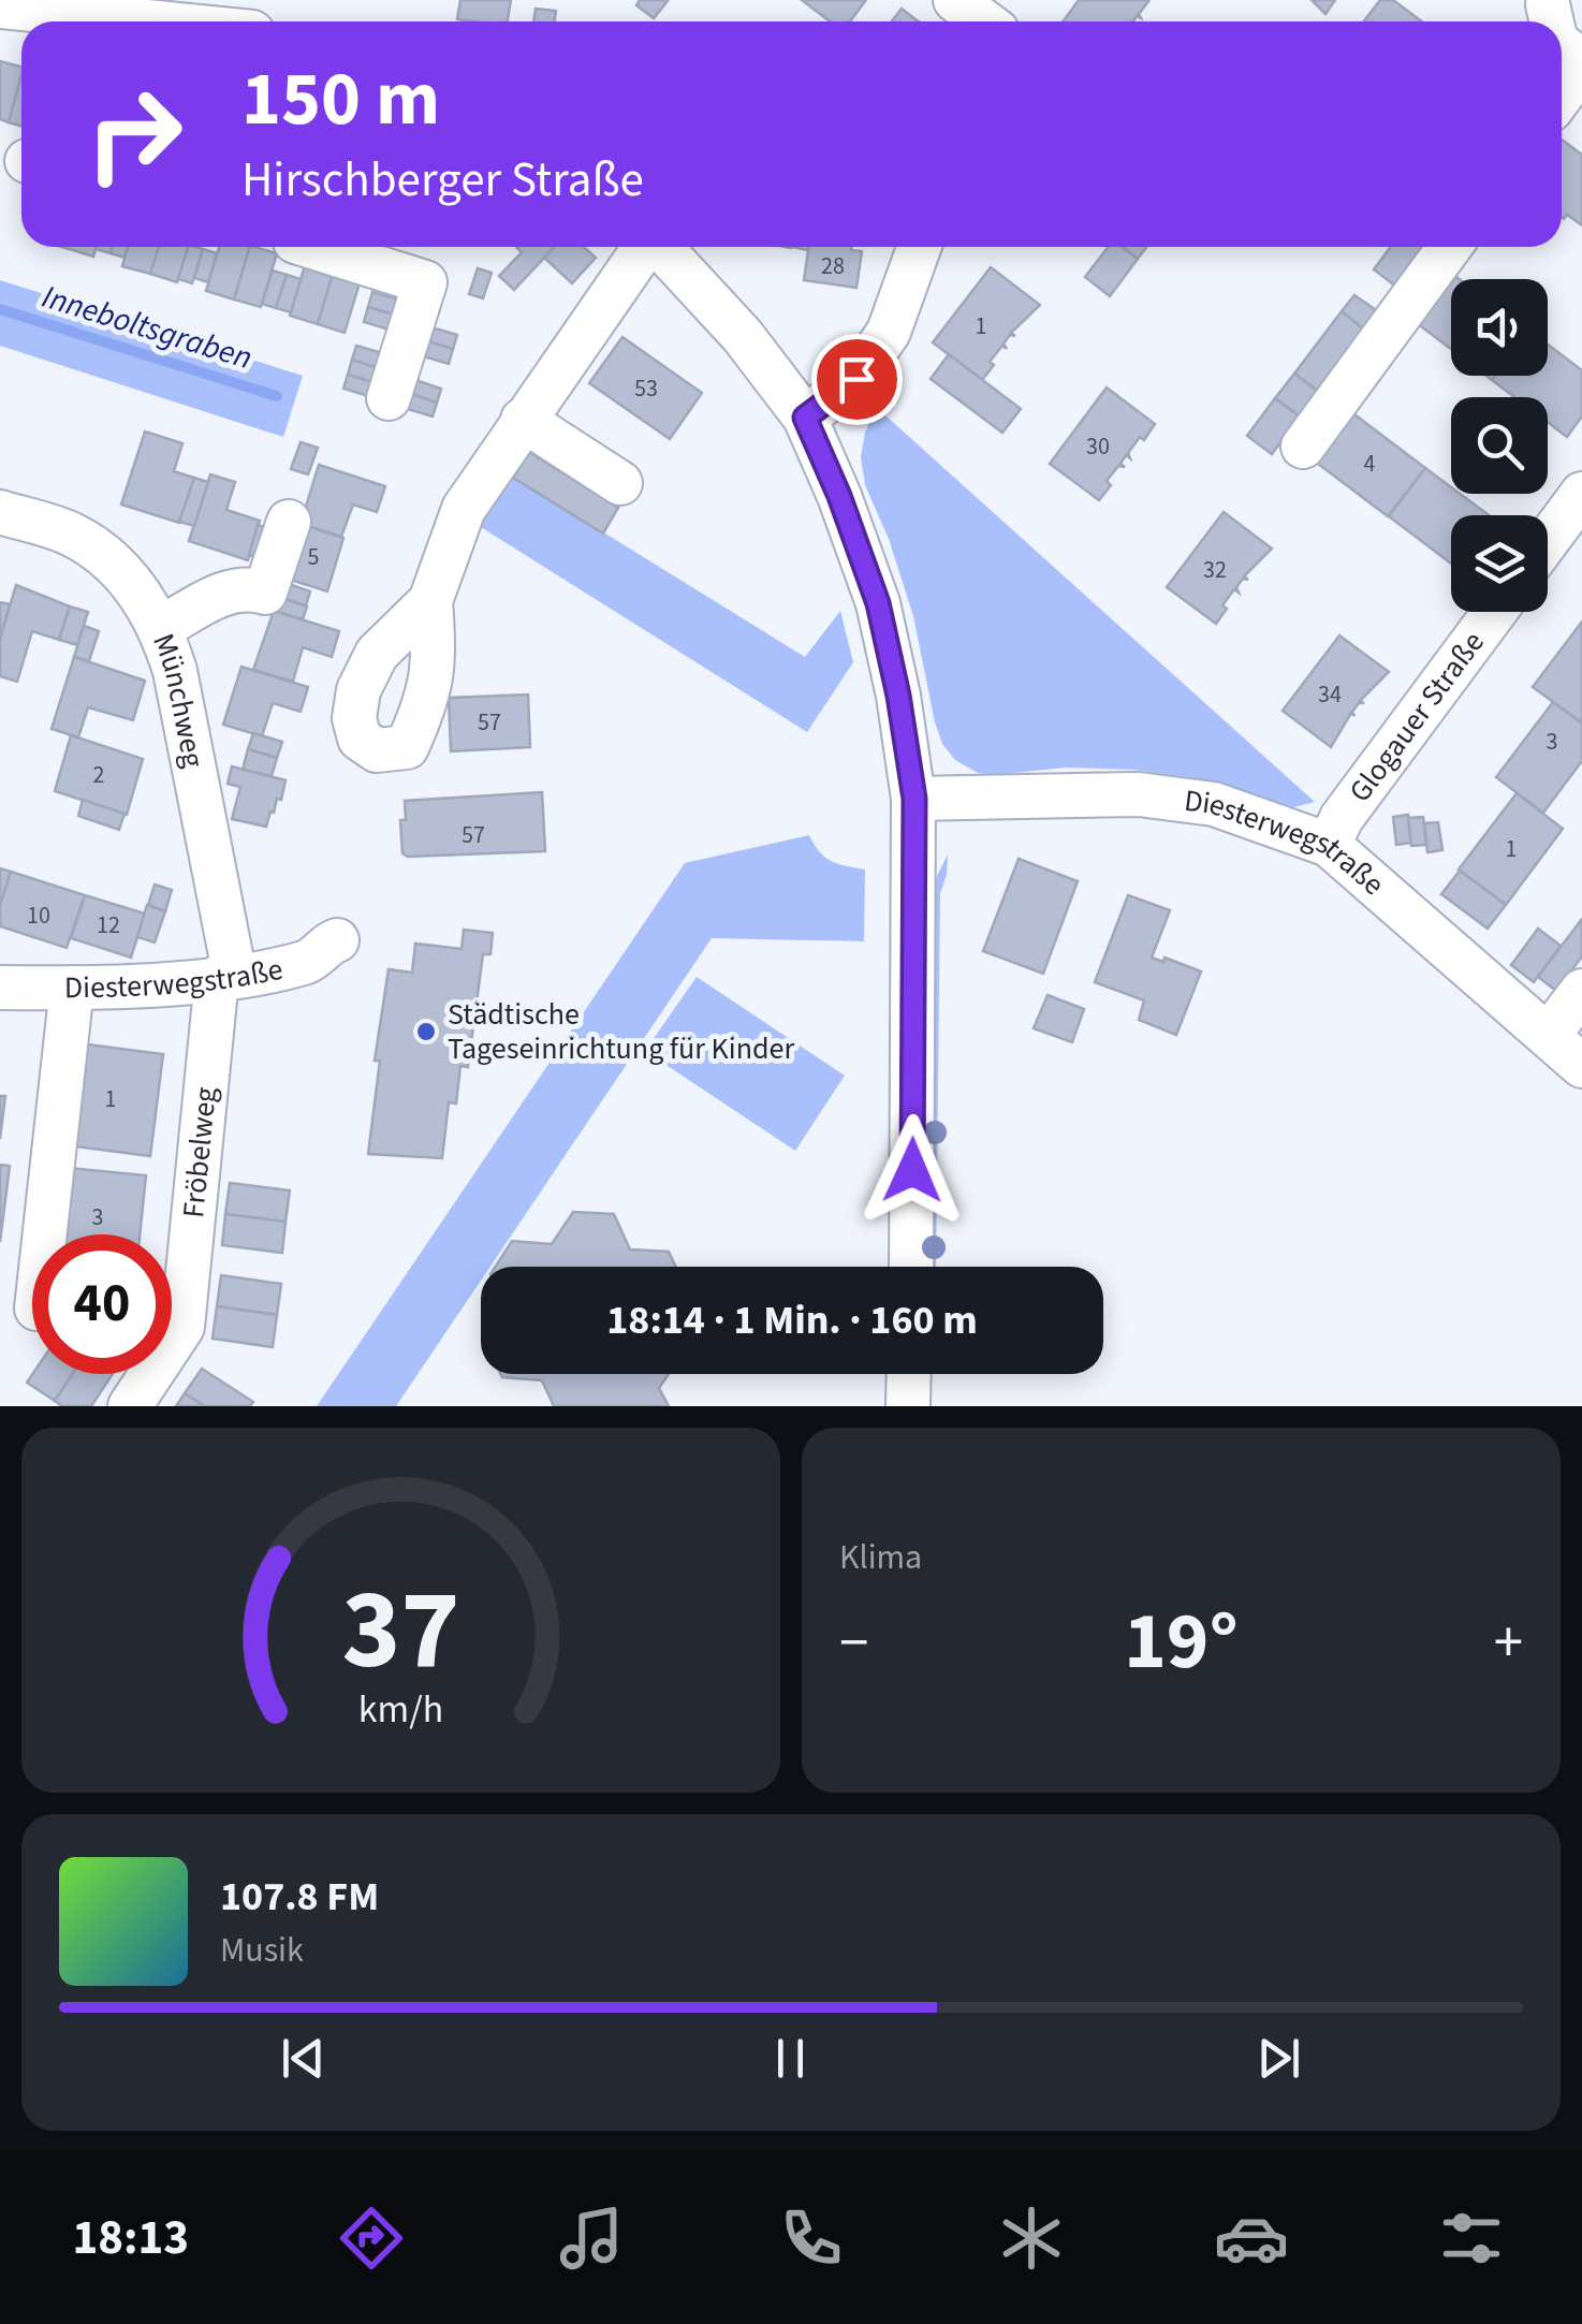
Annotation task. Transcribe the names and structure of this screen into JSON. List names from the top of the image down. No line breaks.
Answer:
{"streets":{"street":["Münchweg","Glogauer Straße","Diesterwegstraße","Fröbelweg"]},"crossings":[["Münchweg","Diesterwegstraße"],["Münchweg","Fröbelweg"],["Glogauer Straße","Diesterwegstraße"],["Diesterwegstraße","Fröbelweg"]],"water":["Inneboltsgraben"],"places":["Städtische Tageseinrichtung für Kinder"],"house_numbers":["28","1","53","30","4","5","32","34","57","3","2","57","1","10","12","1","3"],"page":{"turn":["150 m","Hirschberger Straße"],"limit":"40","trip":"18:14 · 1 Min. · 160 m","tile":"Klima","heat":["−","19°","+"],"song":["107.8 FM","Musik"],"tabs":"18:13","gauge":["37","km/h"]}}
